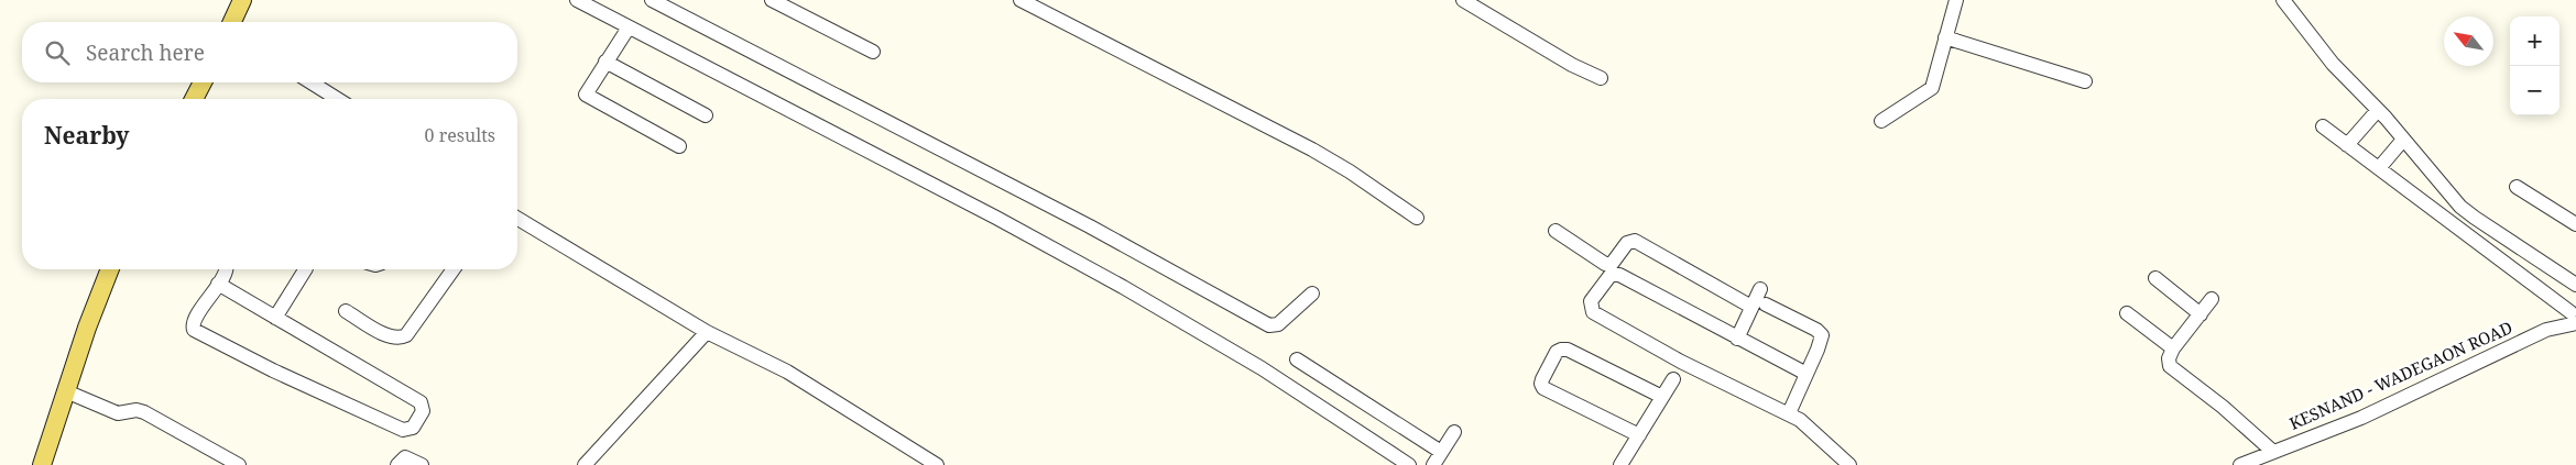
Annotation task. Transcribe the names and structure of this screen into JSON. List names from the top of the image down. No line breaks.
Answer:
{"streets":{"street":["KESNAND - WADEGAON ROAD"]},"north":"top left","page":{"map_buttons":["+","−"],"search":"Search here","heading":["Nearby","0 results"]}}
